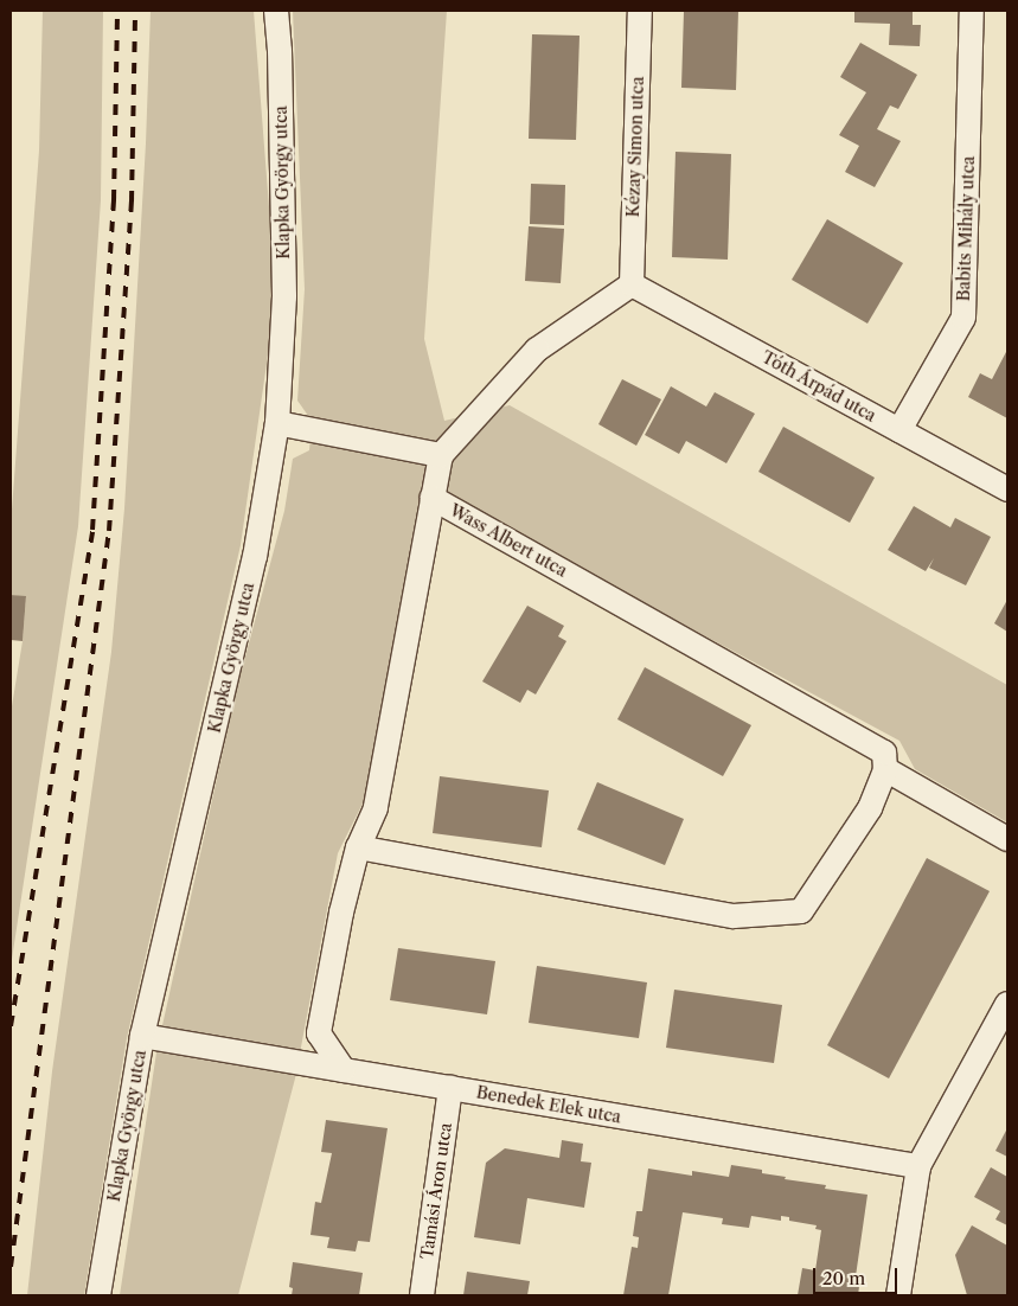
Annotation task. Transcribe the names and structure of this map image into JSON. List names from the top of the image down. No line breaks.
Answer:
{"streets":{"street":["Kézay Simon utca","Klapka György utca","Babits Mihály utca","Tóth Árpád utca","Wass Albert utca","Benedek Elek utca","Tamási Áron utca"]},"crossings":[["Kézay Simon utca","Tóth Árpád utca"],["Klapka György utca","Benedek Elek utca"],["Babits Mihály utca","Tóth Árpád utca"],["Wass Albert utca","Benedek Elek utca"],["Benedek Elek utca","Tamási Áron utca"]],"scale_bar":"20 m"}
